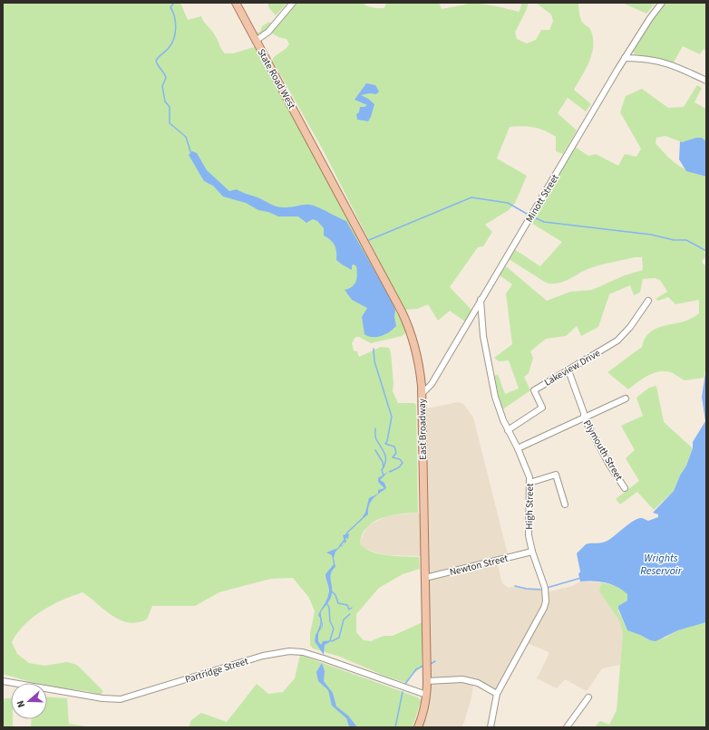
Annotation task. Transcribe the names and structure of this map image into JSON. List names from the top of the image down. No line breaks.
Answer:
{"streets":{"main road":["State Road West","East Broadway"],"street":["Minott Street","Lakeview Drive","Plymouth Street","High Street","Newton Street","Partridge Street"]},"crossings":[["State Road West","East Broadway"],["Minott Street","East Broadway"],["Minott Street","High Street"],["Lakeview Drive","Plymouth Street"],["Lakeview Drive","High Street"],["East Broadway","Newton Street"],["East Broadway","Partridge Street"],["High Street","Newton Street"]],"water":["Wrights Reservoir"],"north":"left"}
